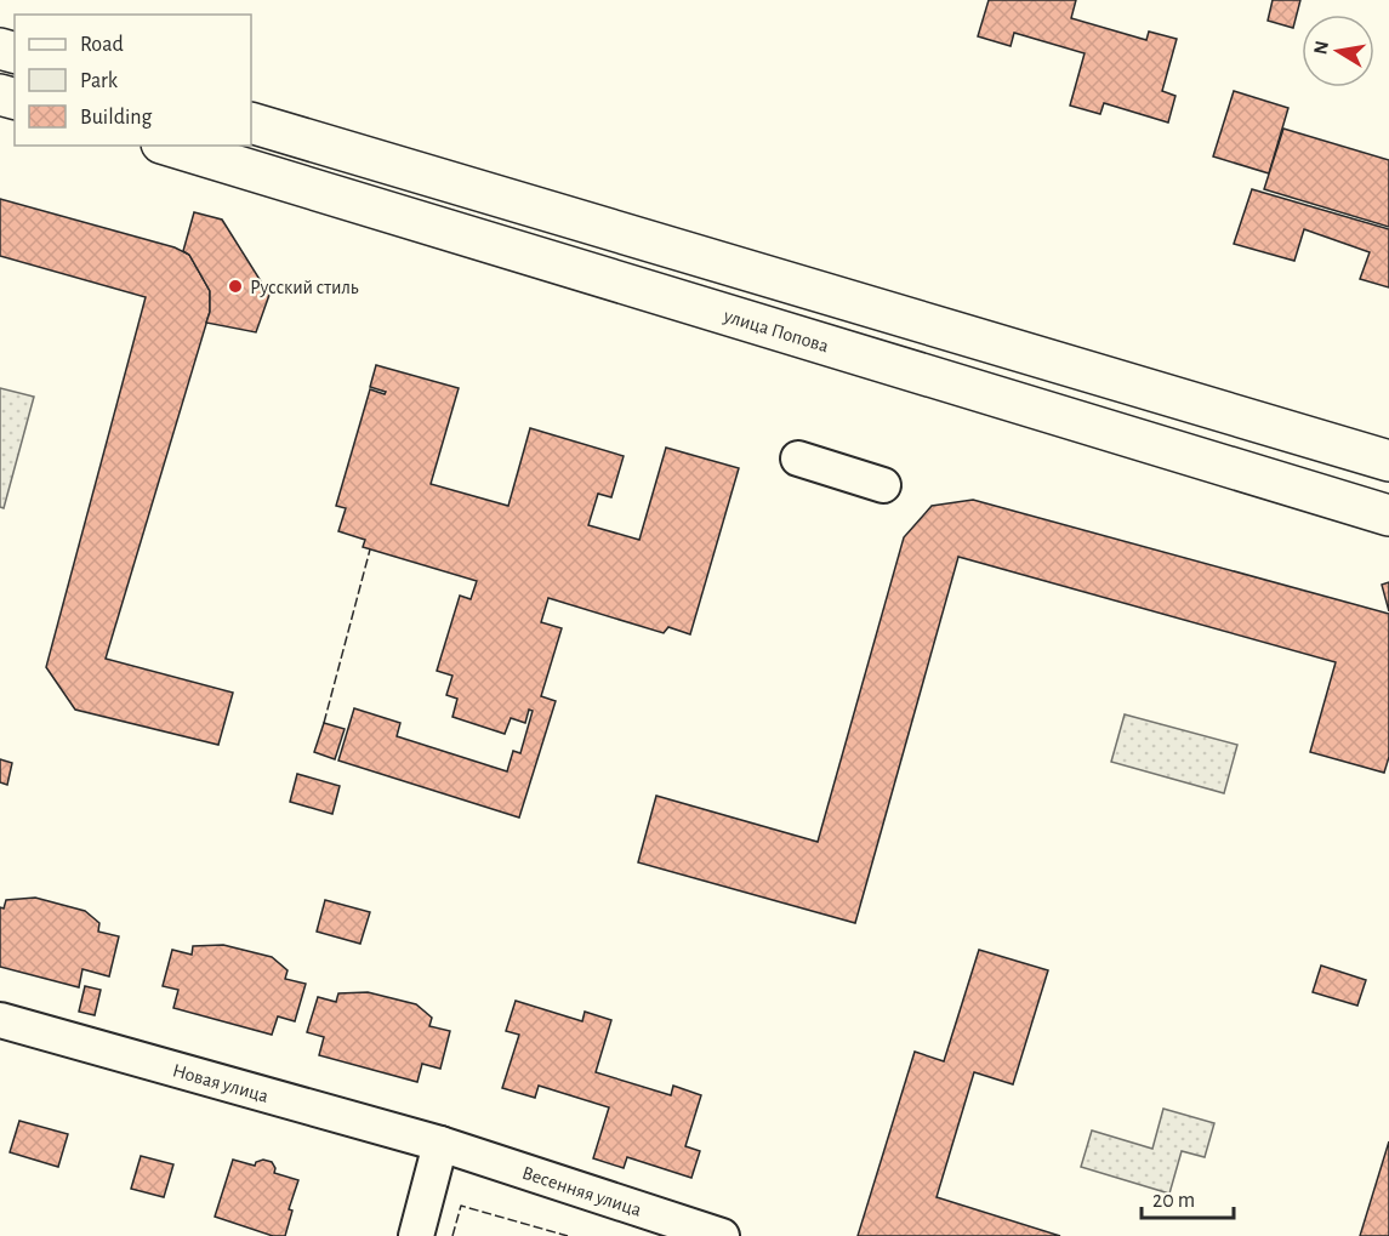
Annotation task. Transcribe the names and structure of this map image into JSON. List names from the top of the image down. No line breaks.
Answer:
{"streets":{"main road":["улица Попова"],"street":["Новая улица","Весенняя улица"]},"crossings":[["Новая улица","Весенняя улица"]],"places":["Русский стиль"],"legend":["Road","Park","Building"],"scale_bar":"20 m","north":"left"}
